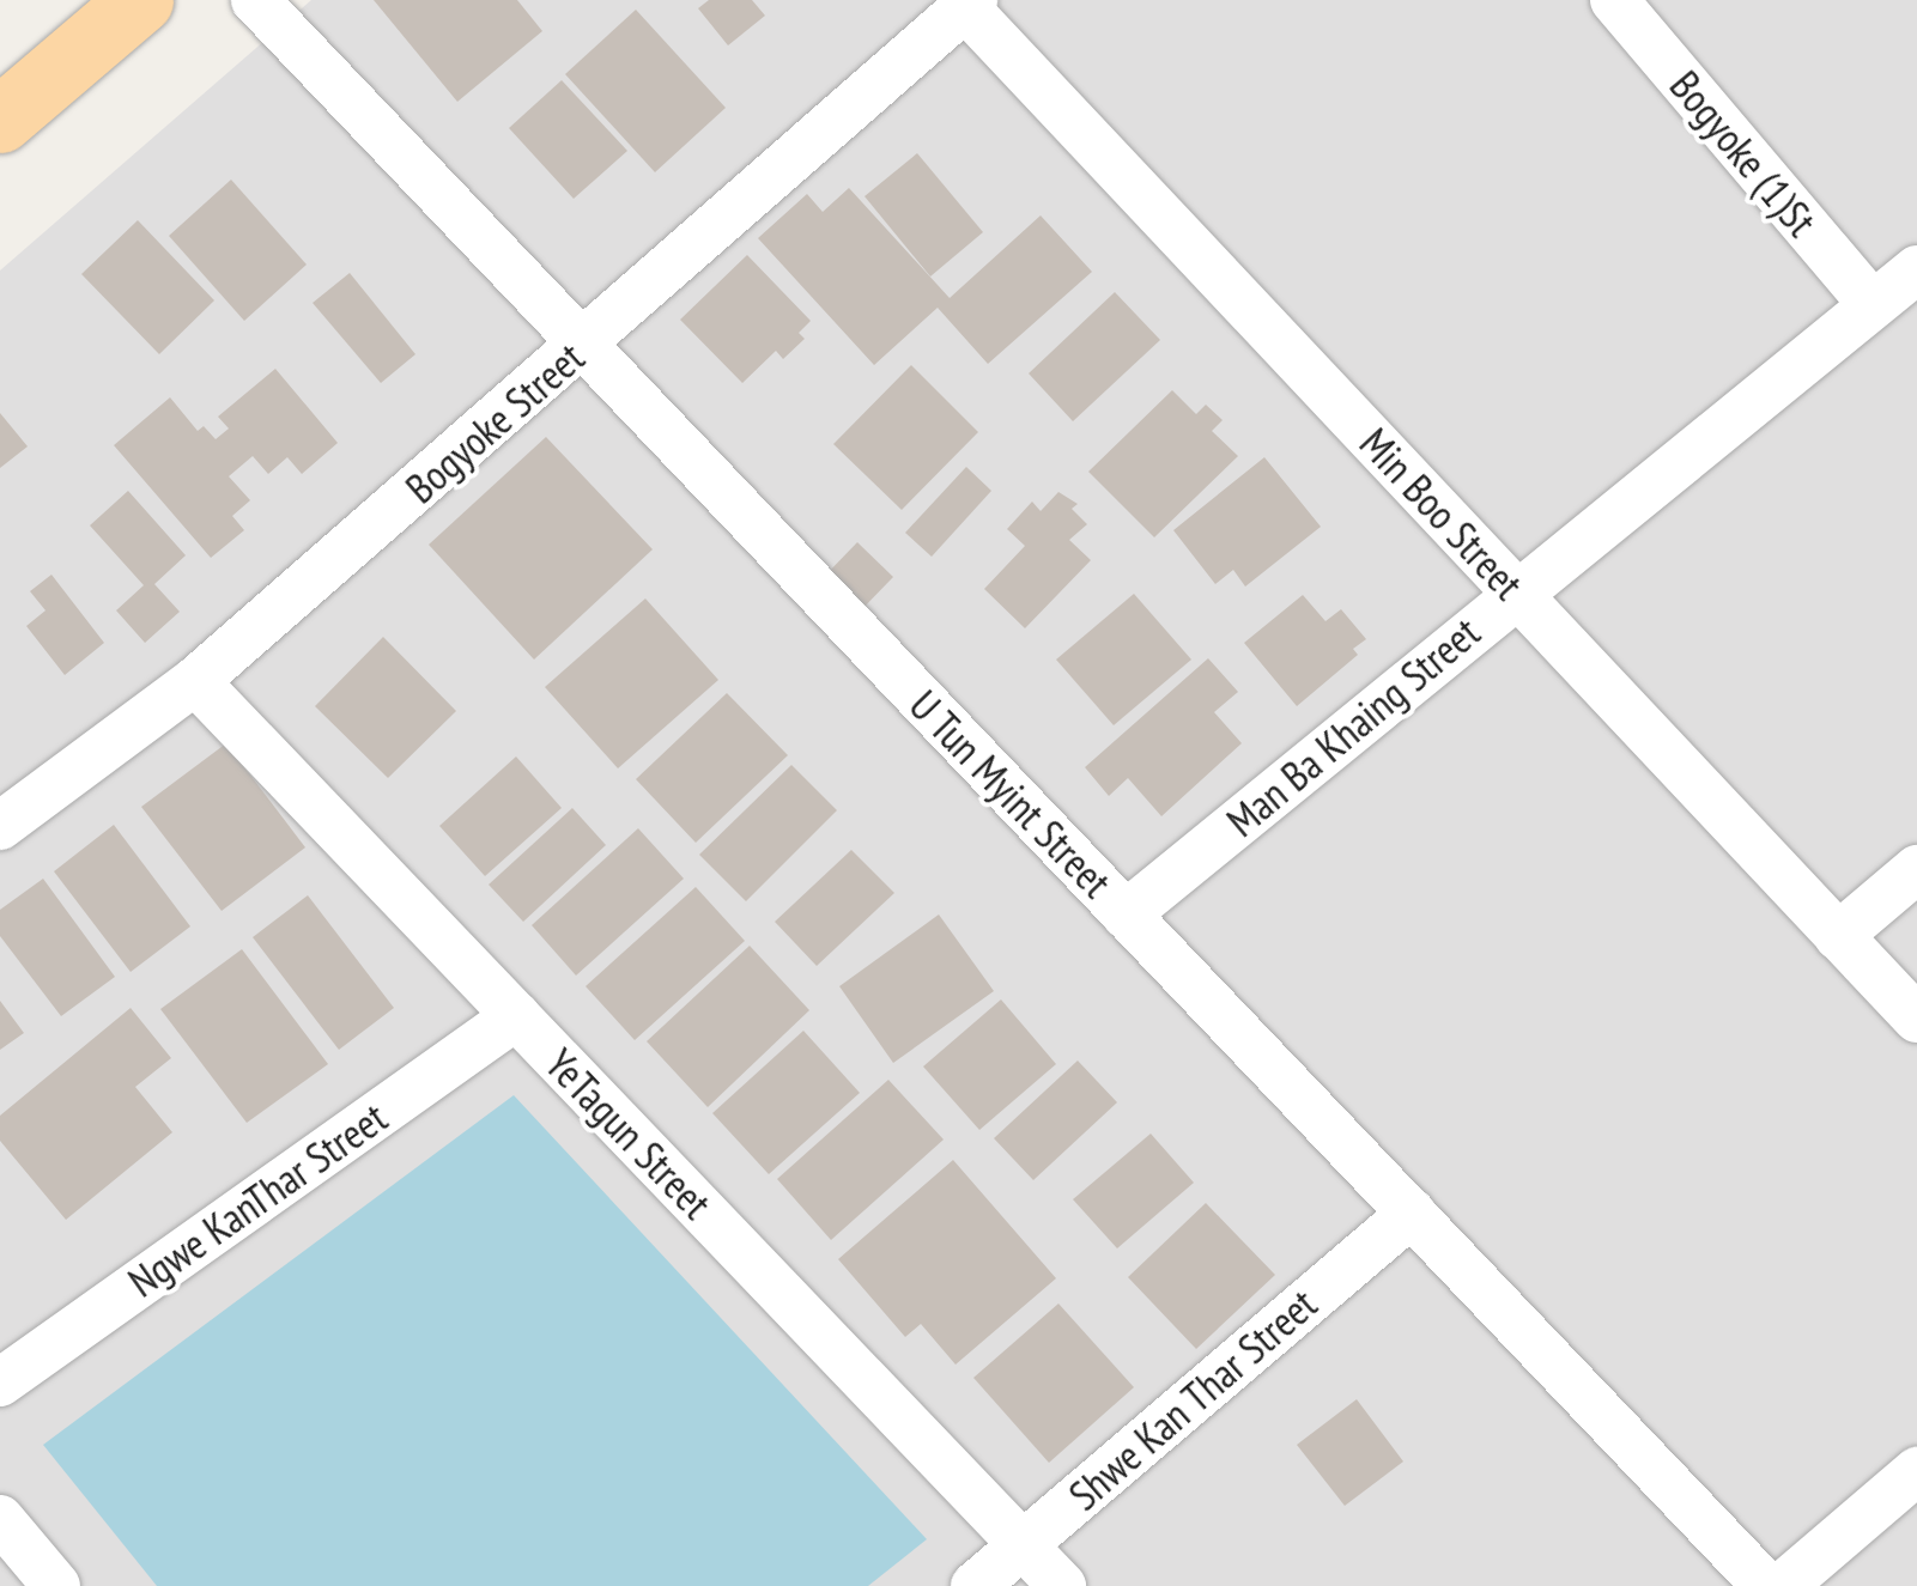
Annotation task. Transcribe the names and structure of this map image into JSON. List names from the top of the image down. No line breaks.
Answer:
{"streets":{"street":["Bogyoke (1)St","Bogyoke Street","Min Boo Street","Man Ba Khaing Street","U Tun Myint Street","YeTagun Street","Ngwe KanThar Street","Shwe Kan Thar Street"]},"crossings":[["Bogyoke (1)St","Man Ba Khaing Street"],["Bogyoke Street","Min Boo Street"],["Bogyoke Street","U Tun Myint Street"],["Bogyoke Street","YeTagun Street"],["Min Boo Street","Man Ba Khaing Street"],["Man Ba Khaing Street","U Tun Myint Street"],["U Tun Myint Street","Shwe Kan Thar Street"],["YeTagun Street","Ngwe KanThar Street"],["YeTagun Street","Shwe Kan Thar Street"]]}
